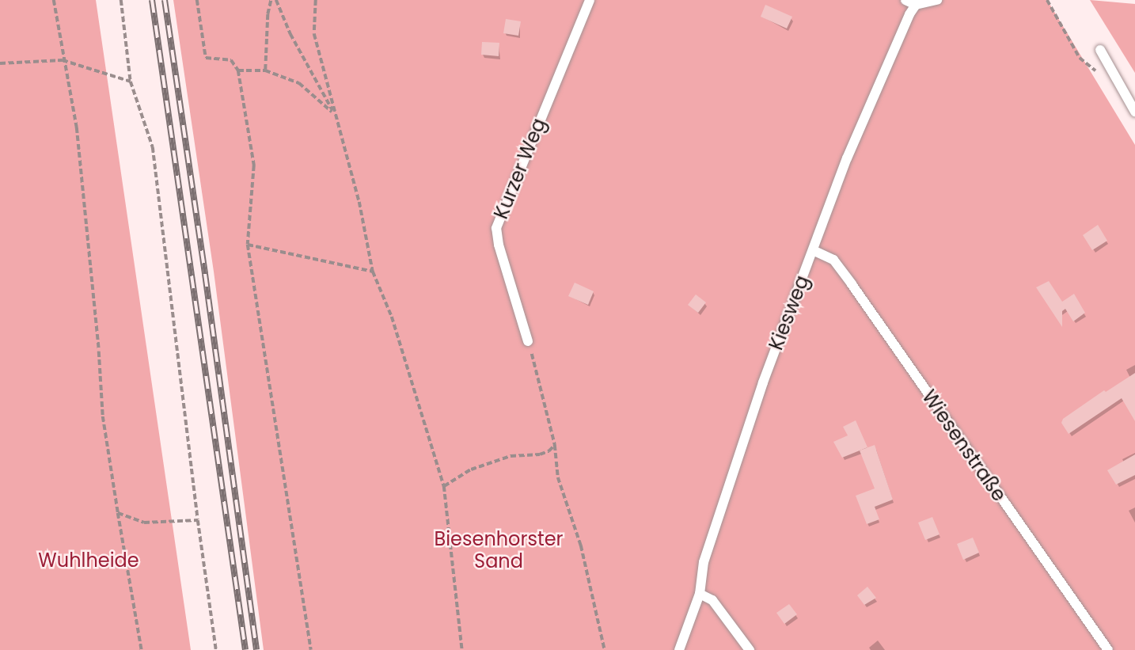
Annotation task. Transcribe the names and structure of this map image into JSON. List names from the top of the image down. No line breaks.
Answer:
{"streets":{"lane":["Kurzer Weg","Kiesweg","Wiesenstraße"]},"crossings":[["Kiesweg","Wiesenstraße"]],"parks":["Biesenhorster Sand","Wuhlheide"]}
